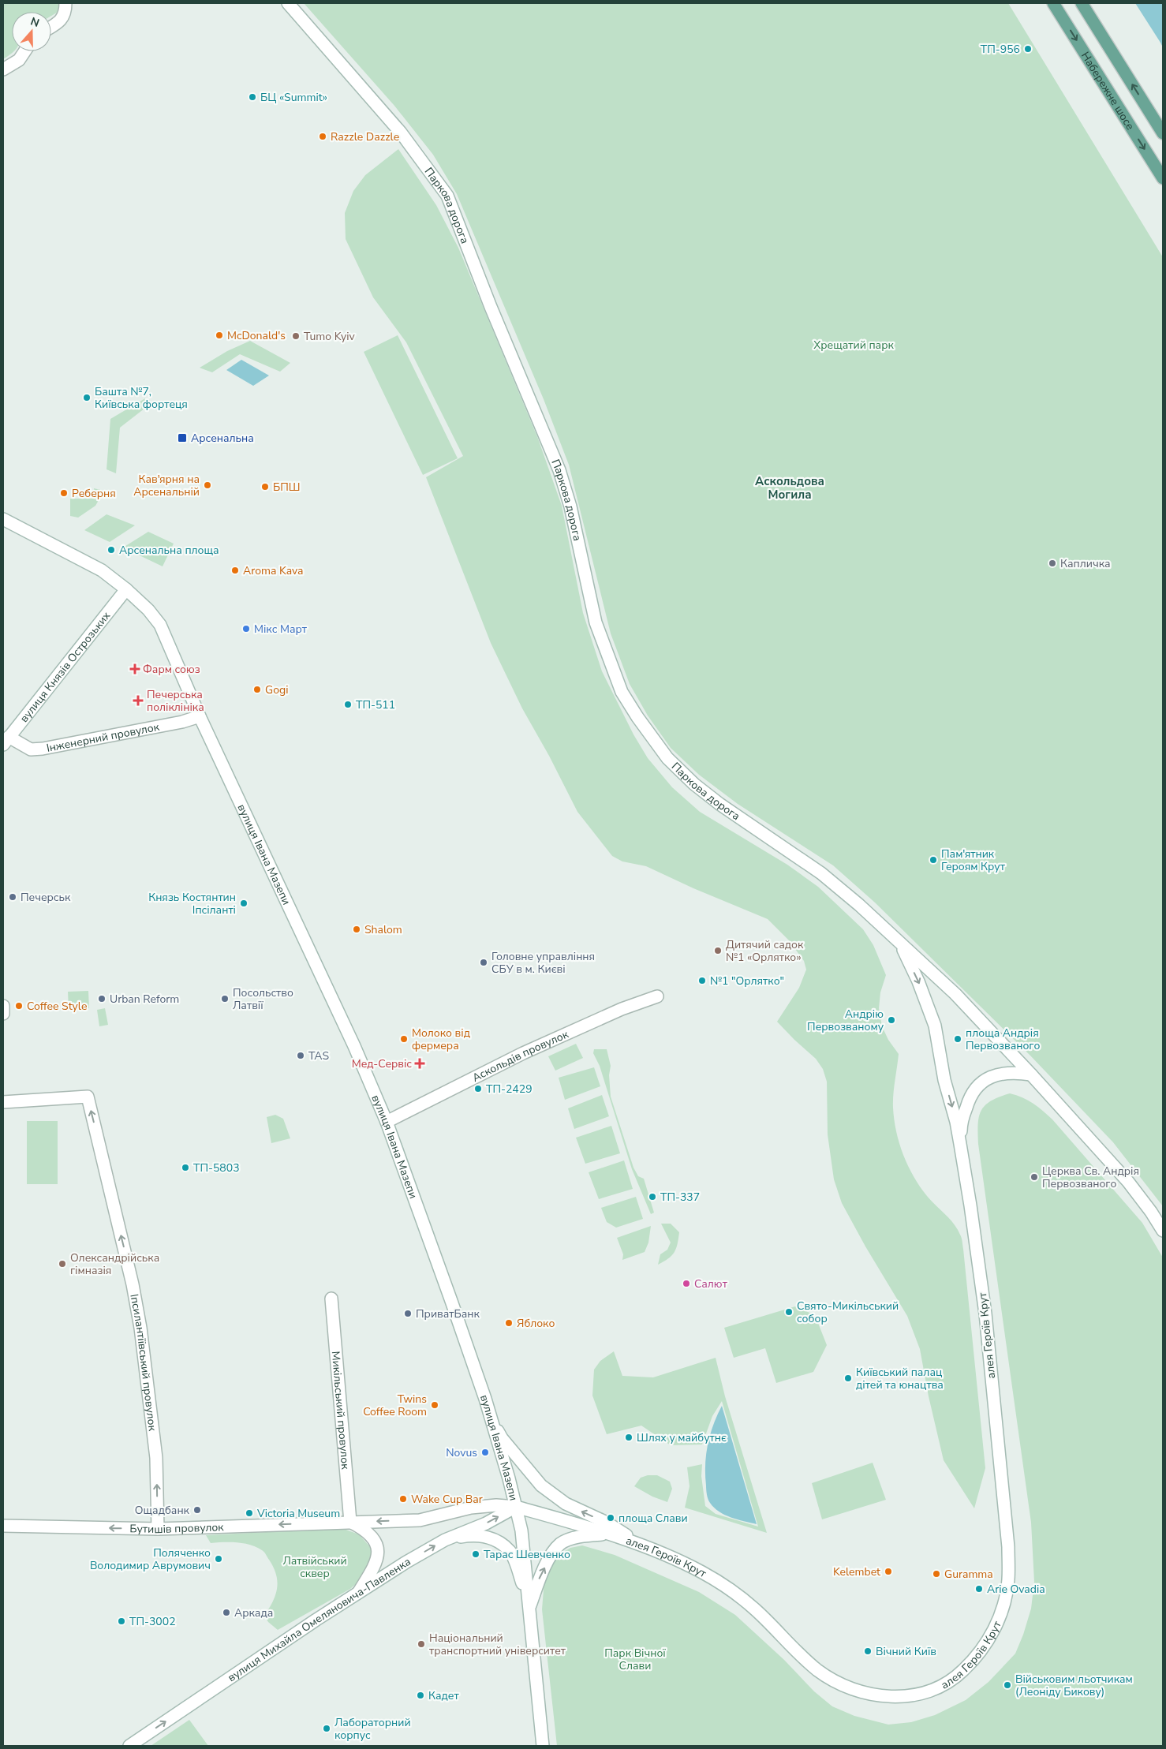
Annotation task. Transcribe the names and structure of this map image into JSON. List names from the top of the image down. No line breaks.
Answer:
{"streets":{"main road":["Набережне шосе","Паркова дорога","вулиця Князів Острозьких","Інженерний провулок","вулиця Івана Мазепи","Аскольдів провулок","алея Героїв Крут","Іпсилантіївський провулок","Микільський провулок","Бутишів провулок","вулиця Михайла Омеляновича-Павленка"]},"crossings":[["вулиця Князів Острозьких","Інженерний провулок"],["вулиця Князів Острозьких","вулиця Івана Мазепи"],["Інженерний провулок","вулиця Івана Мазепи"],["вулиця Івана Мазепи","Аскольдів провулок"],["вулиця Івана Мазепи","алея Героїв Крут"],["вулиця Івана Мазепи","Бутишів провулок"],["вулиця Івана Мазепи","вулиця Михайла Омеляновича-Павленка"],["алея Героїв Крут","Бутишів провулок"],["алея Героїв Крут","вулиця Михайла Омеляновича-Павленка"],["Іпсилантіївський провулок","Бутишів провулок"],["Микільський провулок","Бутишів провулок"],["Бутишів провулок","вулиця Михайла Омеляновича-Павленка"]],"one_way":["Іпсилантіївський провулок","Бутишів провулок","вулиця Михайла Омеляновича-Павленка"],"districts":["Аскольдова Могила"],"parks":["Хрещатий парк","Латвійський сквер","Парк Вічної Слави"],"places":{"other":["ТП-956","БЦ «Summit»","Razzle Dazzle","McDonald's","Tumo Kyiv","Башта №7, Київська фортеця","Кав'ярня на Арсенальній","БПШ","Реберня","Арсенальна площа","Капличка","Aroma Kava","Мікс Март","Gogi","ТП-511","Пам'ятник Героям Крут","Печерськ","Князь Костянтин Іпсіланті","Shalom","Дитячий садок №1 «Орлятко»","Головне управління СБУ в м. Києві","№1 \"Орлятко\"","Urban Reform","Посольство Латвії","Coffee Style","Андрію Первозваному","Молоко від фермера","площа Андрія Первозваного","TAS","ТП-2429","ТП-5803","Церква Св. Андрія Первозваного","ТП-337","Олександрійська гімназія","Салют","Свято-Микільський собор","ПриватБанк","Яблоко","Київський палац дітей та юнацтва","Twins Coffee Room","Шлях у майбутнє","Novus","Wake Cup Bar","Ощадбанк","Victoria Museum","площа Слави","Тарас Шевченко","Поляченко Володимир Аврумович","Kelembet","Guramma","Arie Ovadia","Аркада","ТП-3002","Національний транспортний університет","Вічний Київ","Військовим льотчикам (Леоніду Бикову)","Кадет","Лабораторний корпус"],"transit":["Арсенальна"],"health":["Фарм союз","Печерська поліклініка","Мед-Сервіс"]},"north":"top"}
